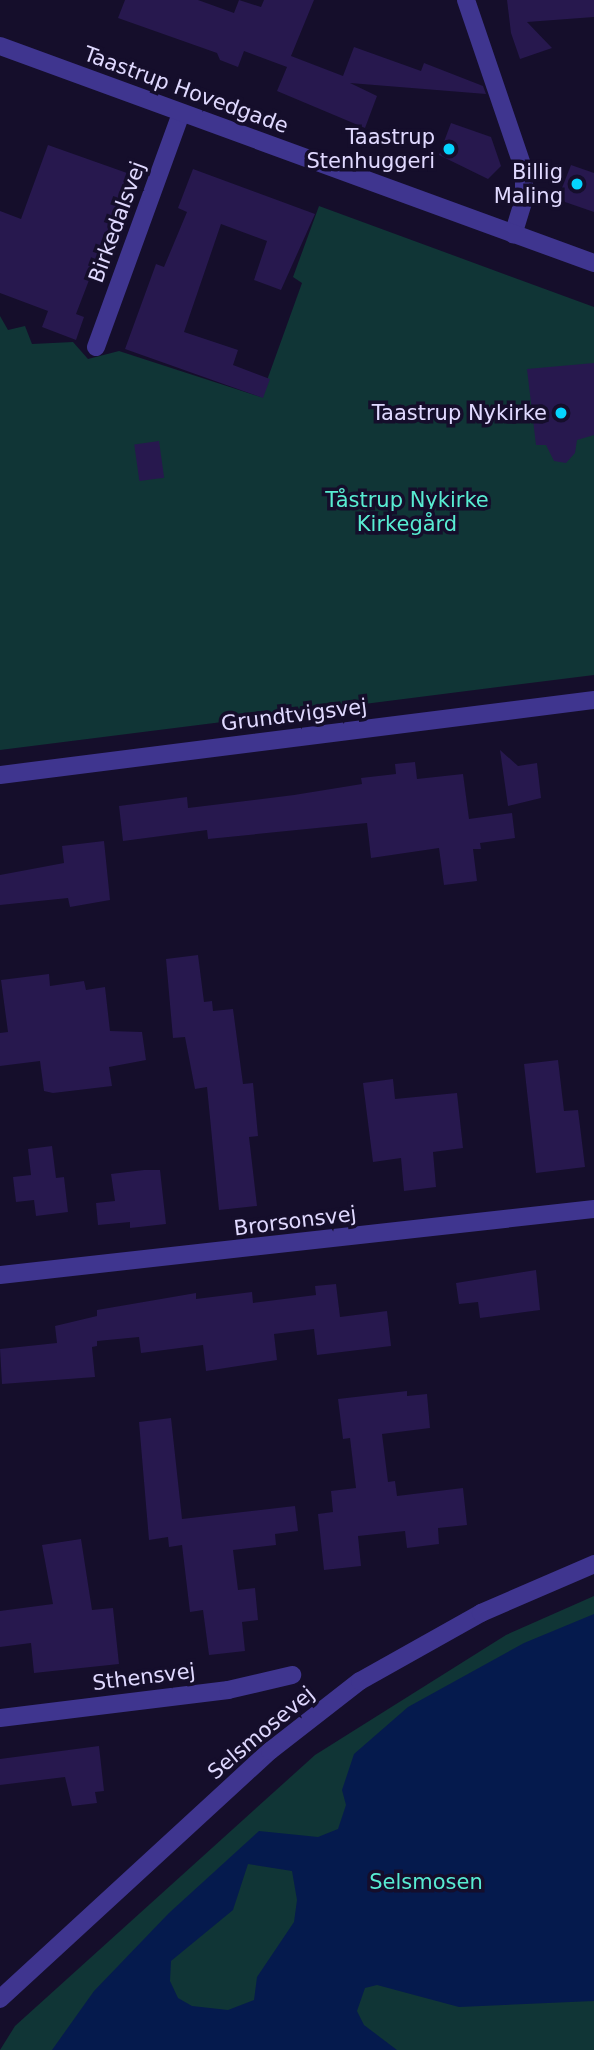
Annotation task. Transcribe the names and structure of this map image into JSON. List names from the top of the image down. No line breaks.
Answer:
{"streets":{"street":["Taastrup Hovedgade","Birkedalsvej","Grundtvigsvej","Brorsonsvej","Sthensvej","Selsmosevej"]},"crossings":[["Taastrup Hovedgade","Birkedalsvej"]],"parks":["Tåstrup Nykirke Kirkegård","Selsmosen"],"places":["Taastrup Stenhuggeri","Billig Maling","Taastrup Nykirke"]}
